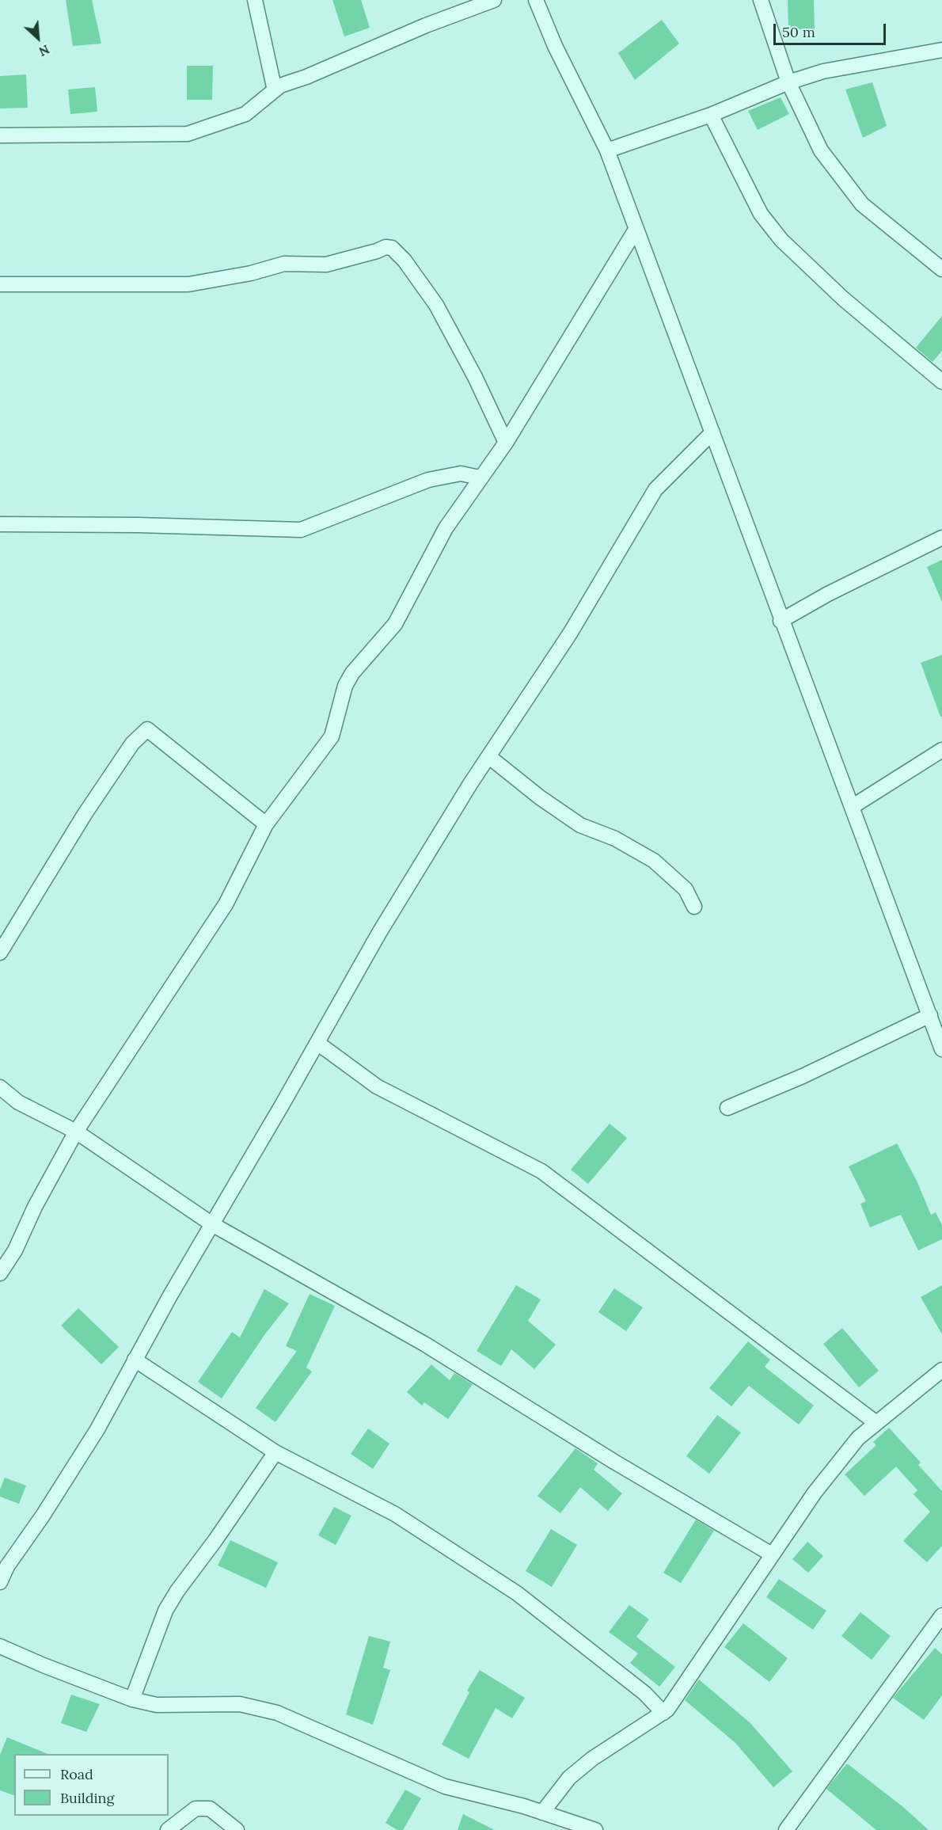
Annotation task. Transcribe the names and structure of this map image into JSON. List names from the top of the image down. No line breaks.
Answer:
{"legend":["Road","Building"],"scale_bar":"50 m","north":"bottom right"}
